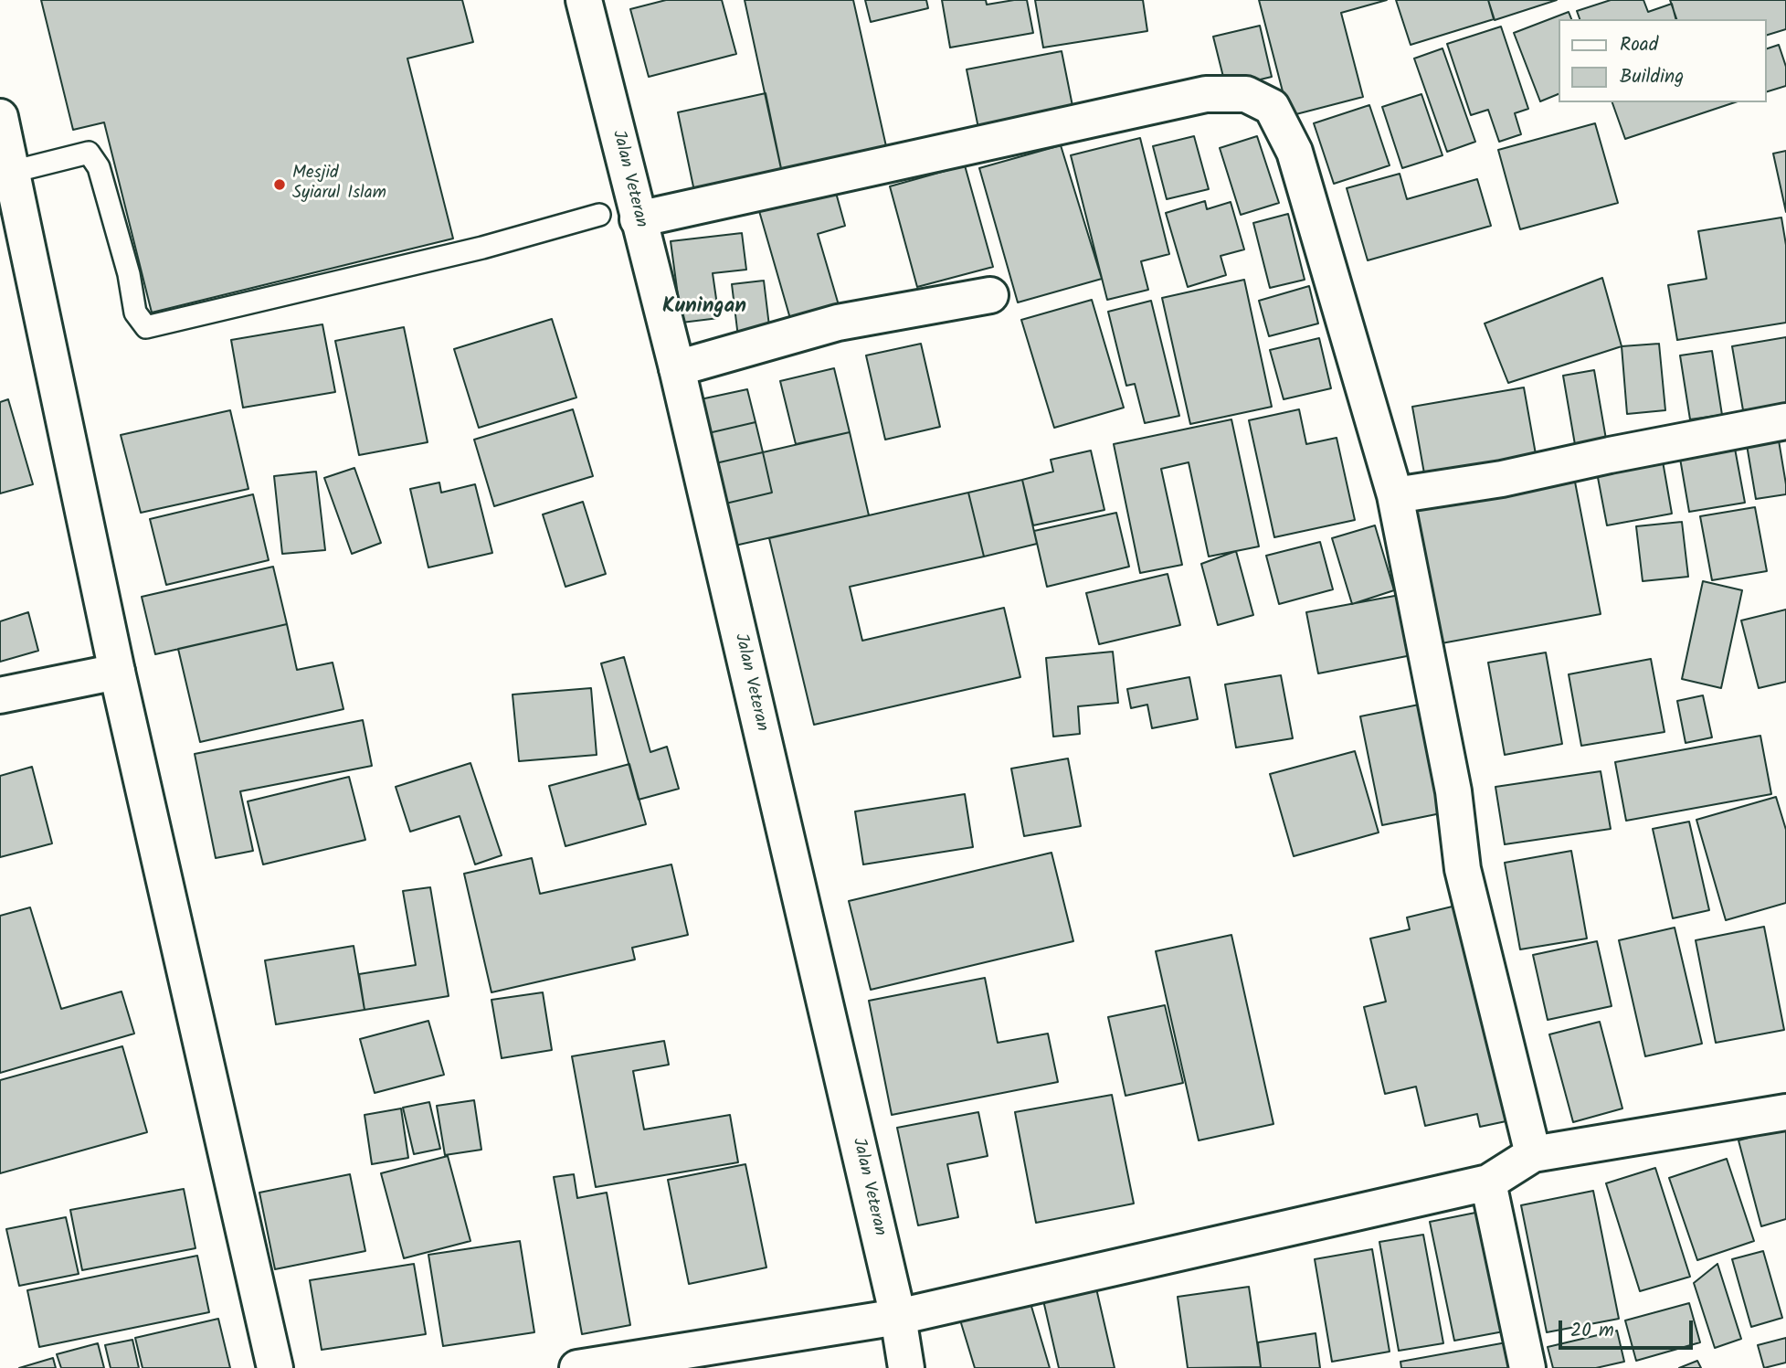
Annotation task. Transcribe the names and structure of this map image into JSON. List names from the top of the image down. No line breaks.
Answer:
{"streets":{"street":["Jalan Veteran"]},"districts":["Kuningan"],"places":["Mesjid Syiarul Islam"],"legend":["Road","Building"],"scale_bar":"20 m"}
